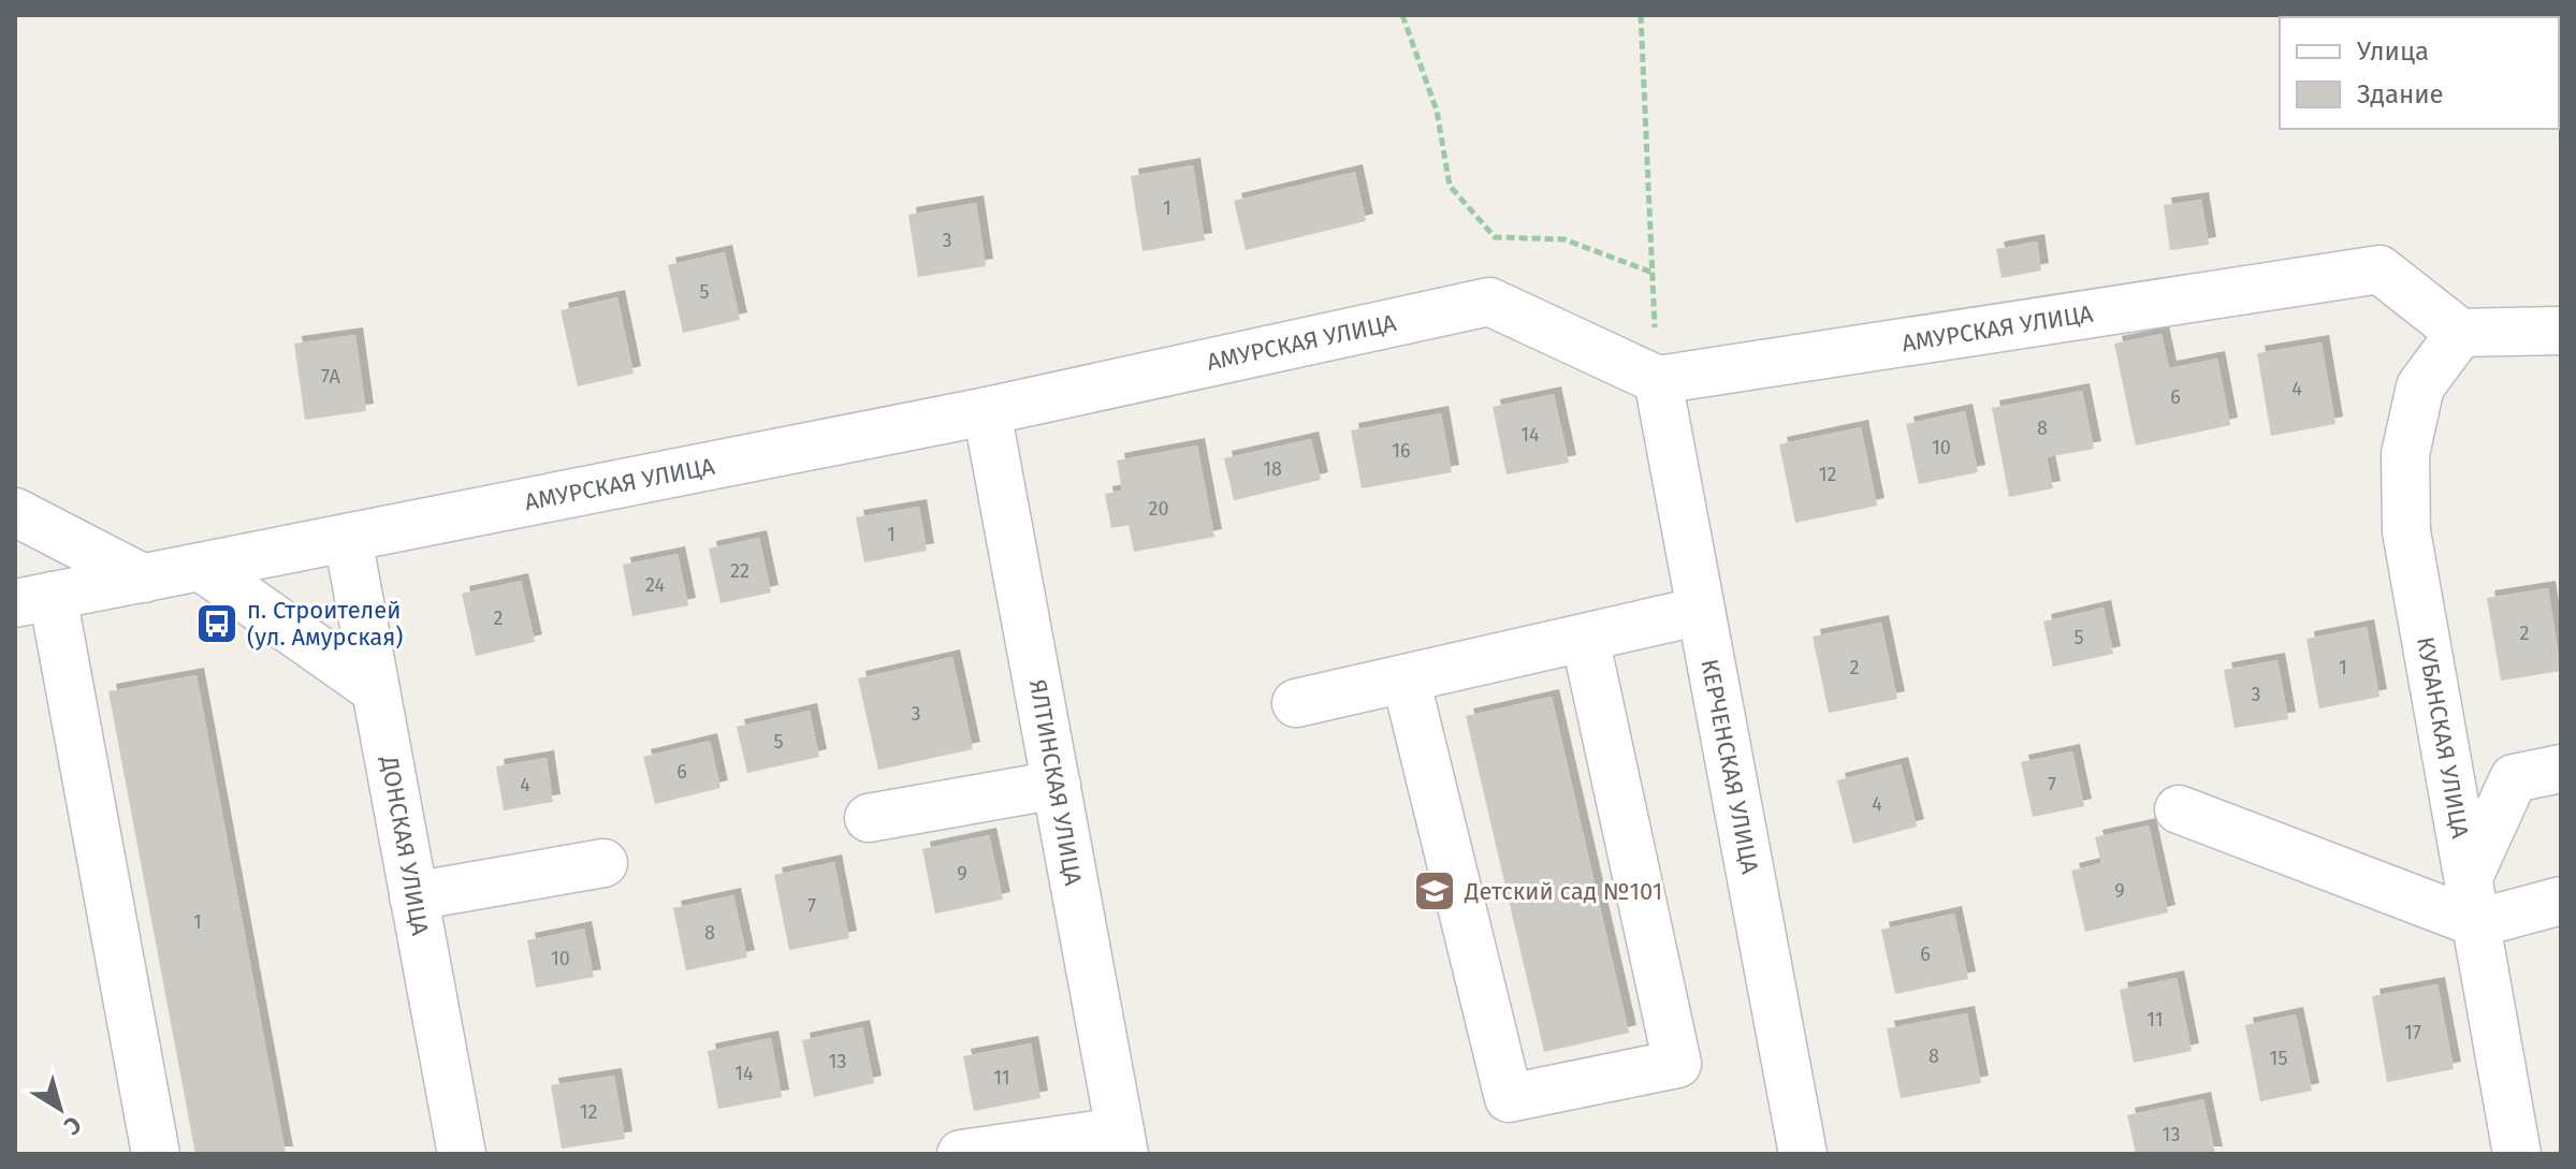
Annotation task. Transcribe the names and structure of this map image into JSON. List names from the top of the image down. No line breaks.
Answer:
{"streets":{"street":["АМУРСКАЯ УЛИЦА","КУБАНСКАЯ УЛИЦА","КЕРЧЕНСКАЯ УЛИЦА","ЯЛТИНСКАЯ УЛИЦА","ДОНСКАЯ УЛИЦА"]},"crossings":[["АМУРСКАЯ УЛИЦА","КУБАНСКАЯ УЛИЦА"],["АМУРСКАЯ УЛИЦА","КЕРЧЕНСКАЯ УЛИЦА"],["АМУРСКАЯ УЛИЦА","ЯЛТИНСКАЯ УЛИЦА"],["АМУРСКАЯ УЛИЦА","ДОНСКАЯ УЛИЦА"]],"places":{"bus stop":["п. Строителей (ул. Амурская)"],"school or university":["Детский сад №101"]},"house_numbers":["1","3","5","7А","4","6","8","14","10","16","18","12","20","1","22","24","2","2","5","2","1","3","3","5","6","4","7","4","9","9","7","1","8","6","10","11","17","8","15","13","14","11","12","13"],"legend":["Улица","Здание"],"north":"bottom right"}
